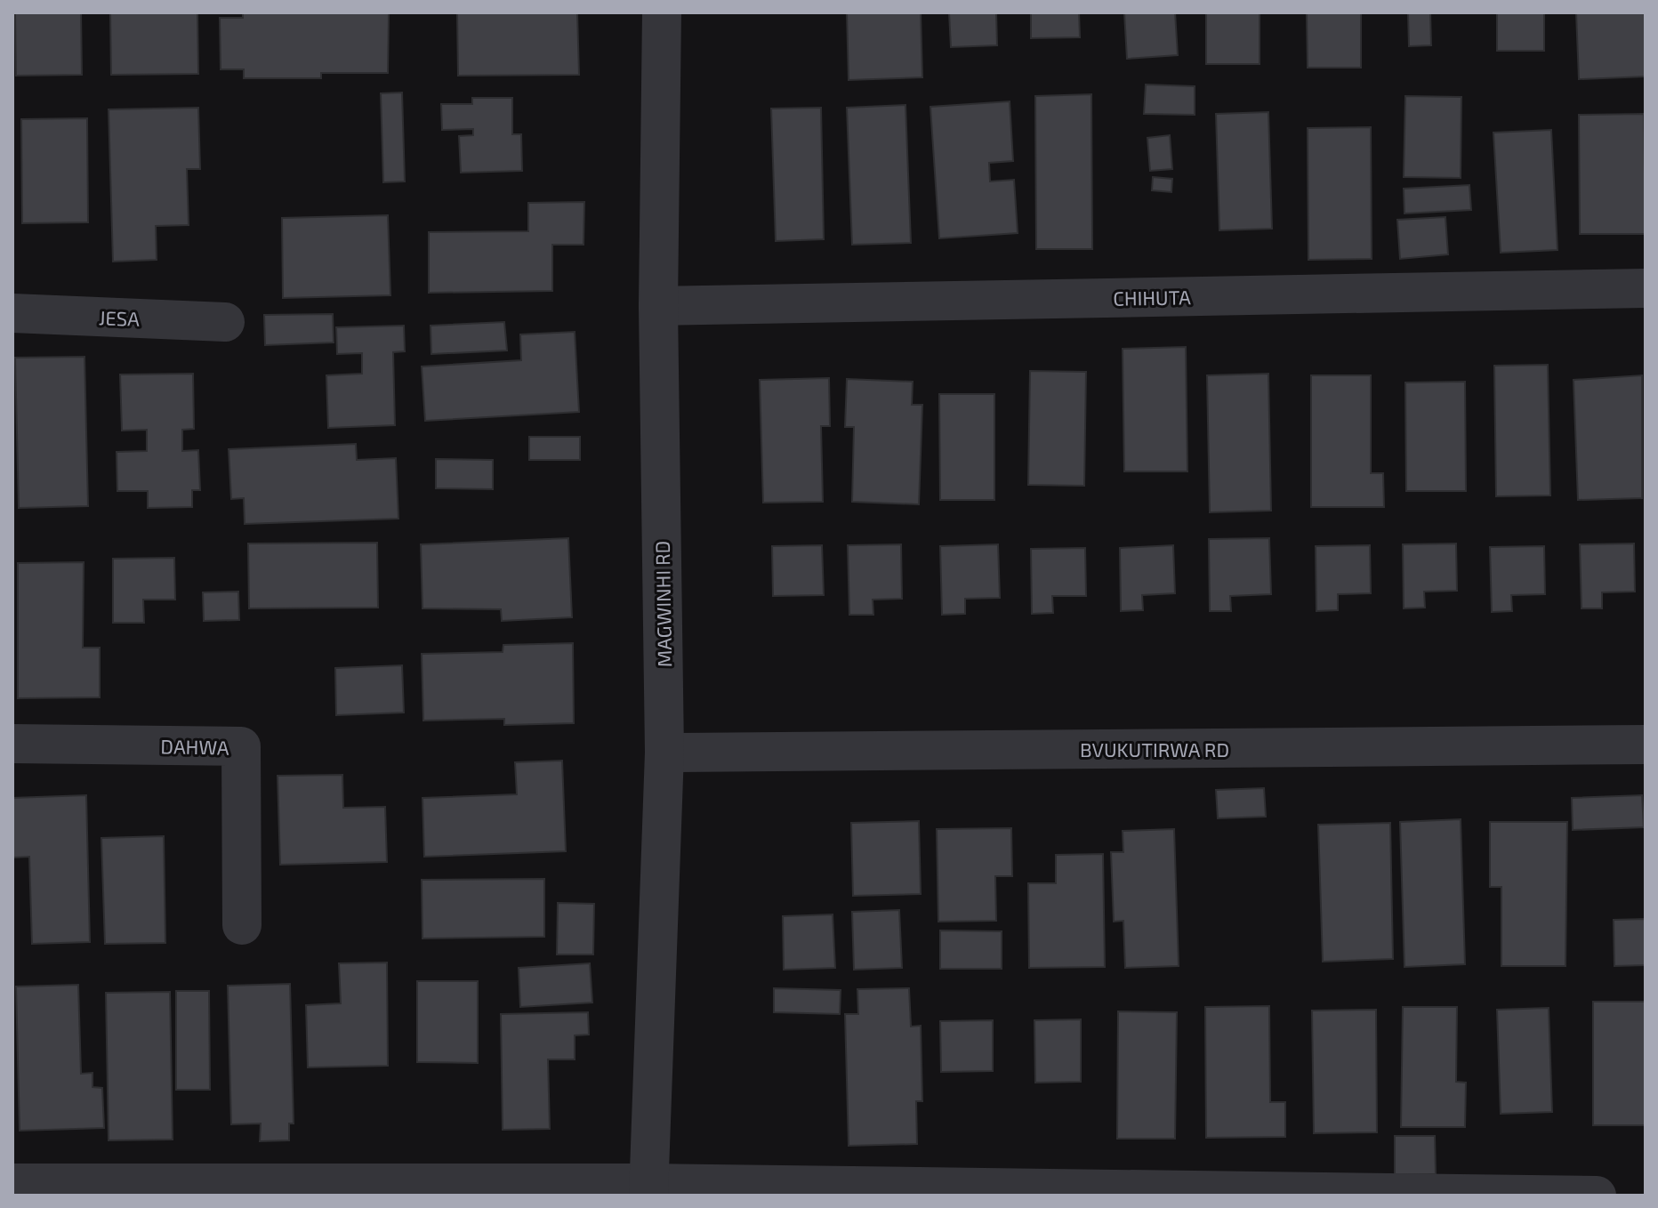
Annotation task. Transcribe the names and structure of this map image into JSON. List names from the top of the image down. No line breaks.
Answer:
{"streets":{"street":["CHIHUTA","JESA","MAGWINHI RD","DAHWA","BVUKUTIRWA RD"]},"crossings":[["CHIHUTA","MAGWINHI RD"],["MAGWINHI RD","BVUKUTIRWA RD"]]}
